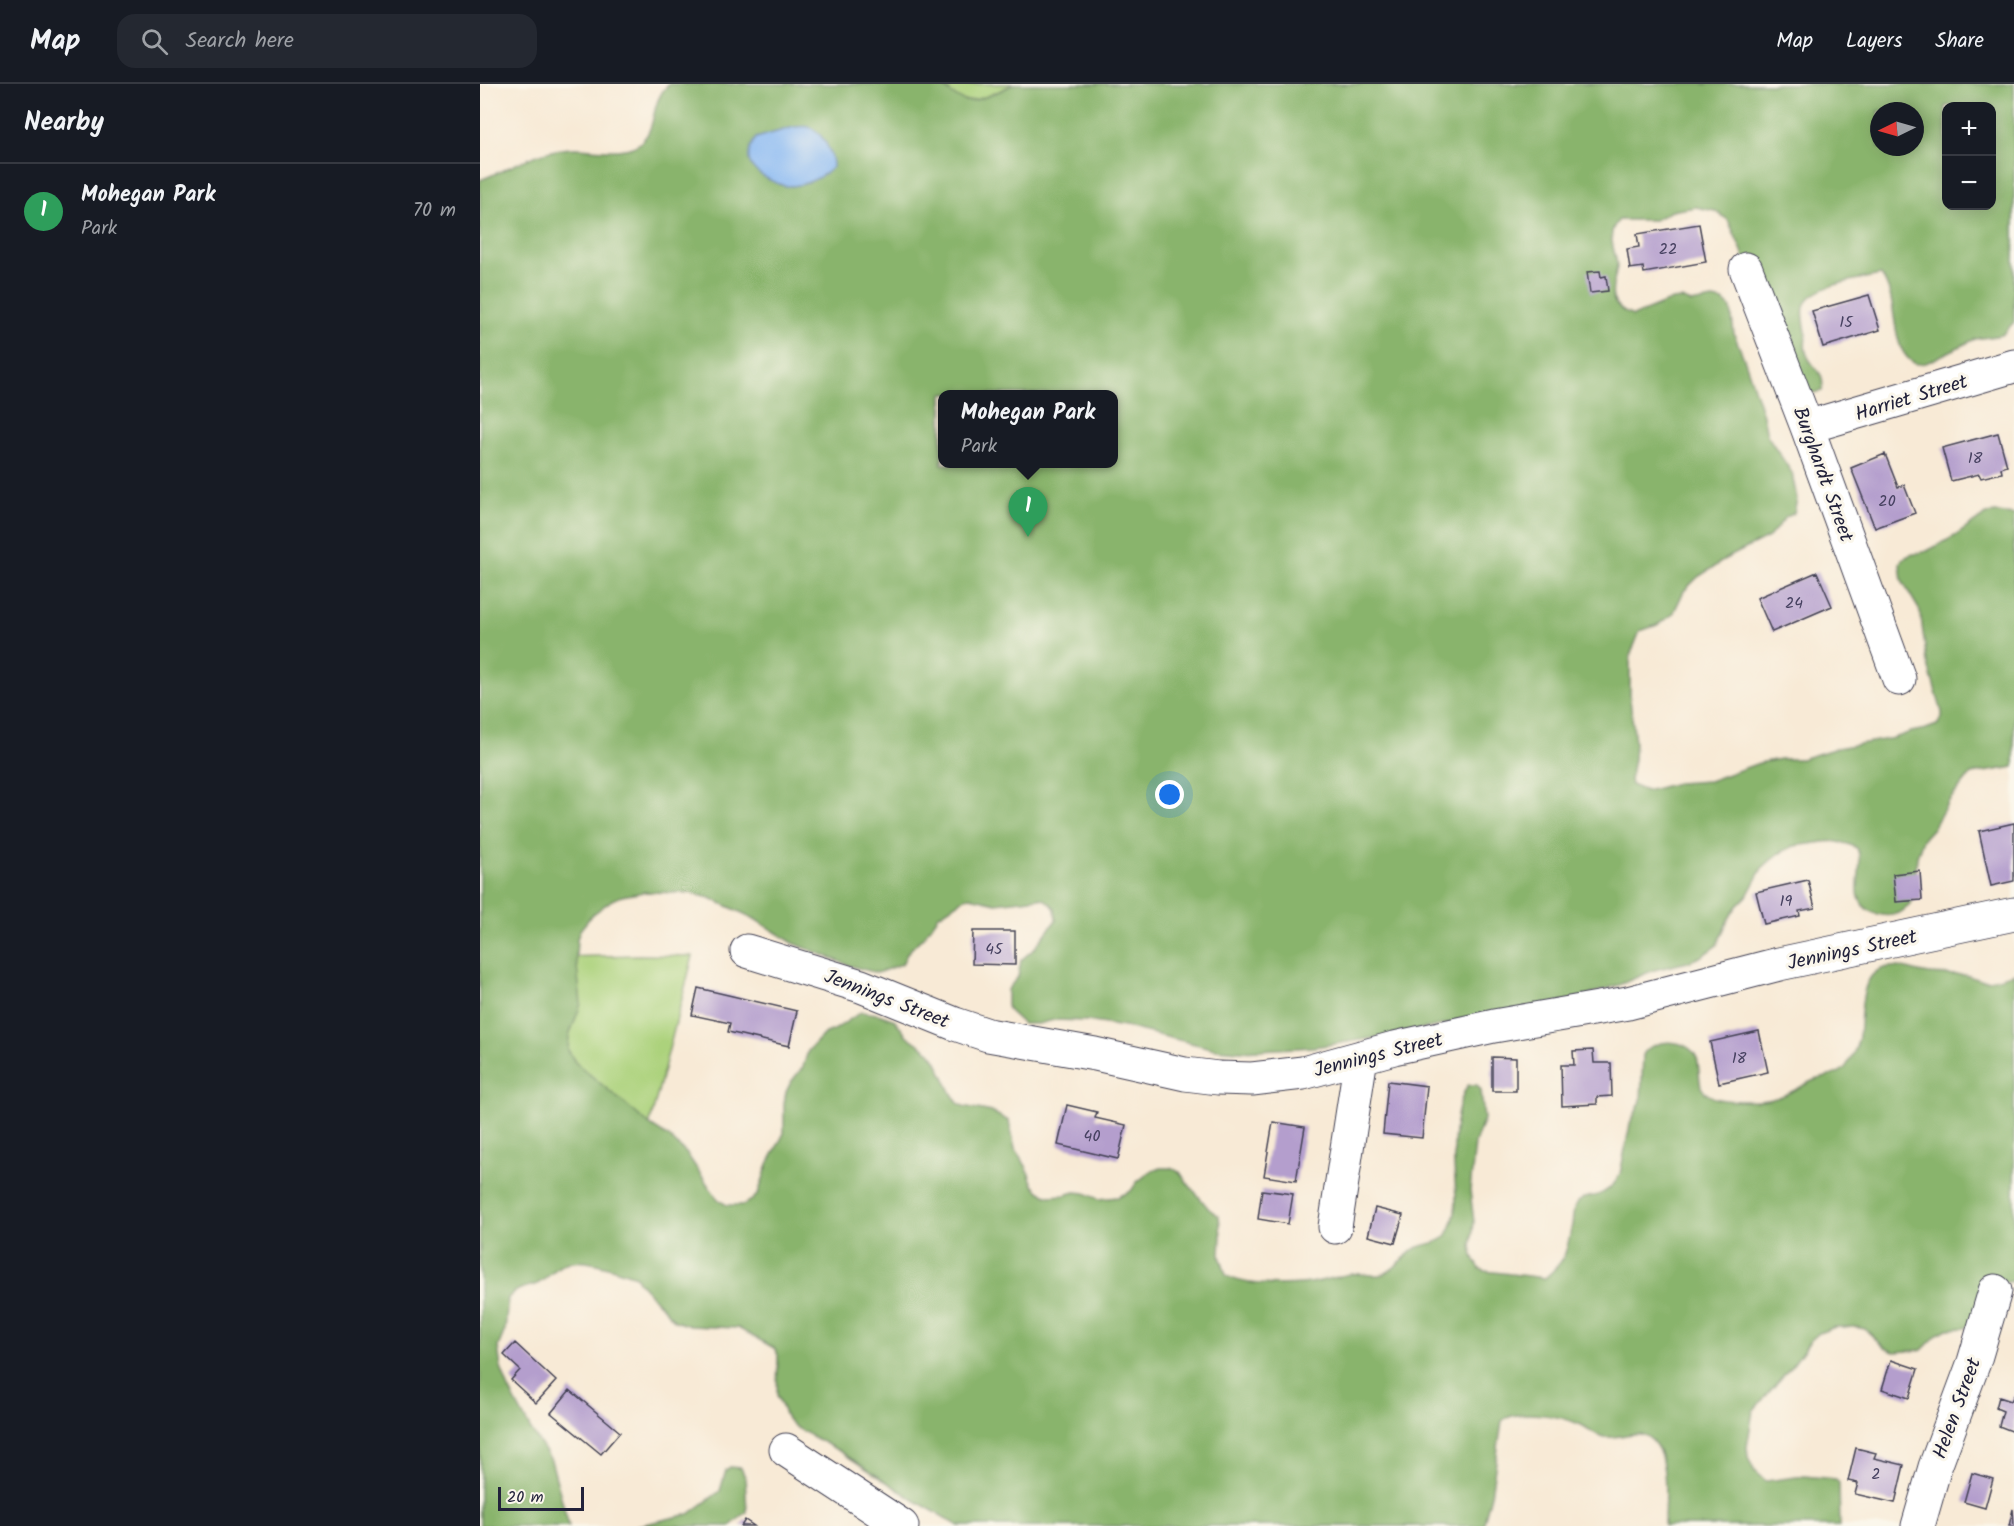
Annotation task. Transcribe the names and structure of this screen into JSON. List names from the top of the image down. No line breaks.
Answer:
{"streets":{"street":["Harriet Street","Burghardt Street","Jennings Street","Helen Street"]},"crossings":[["Harriet Street","Burghardt Street"]],"house_numbers":["22","15","18","20","24","19","45","18","40","2"],"scale_bar":"20 m","north":"left","page":{"header":"Map","search":"Search here","nav":["Map","Layers","Share"],"heading":"Nearby","map_buttons":["+","−"],"list":[{"mark":"1","name":"Mohegan Park","note":"Park","value":"70 m"}],"popup":["Mohegan Park","Park"],"pins":"1","scale":"20 m"}}
